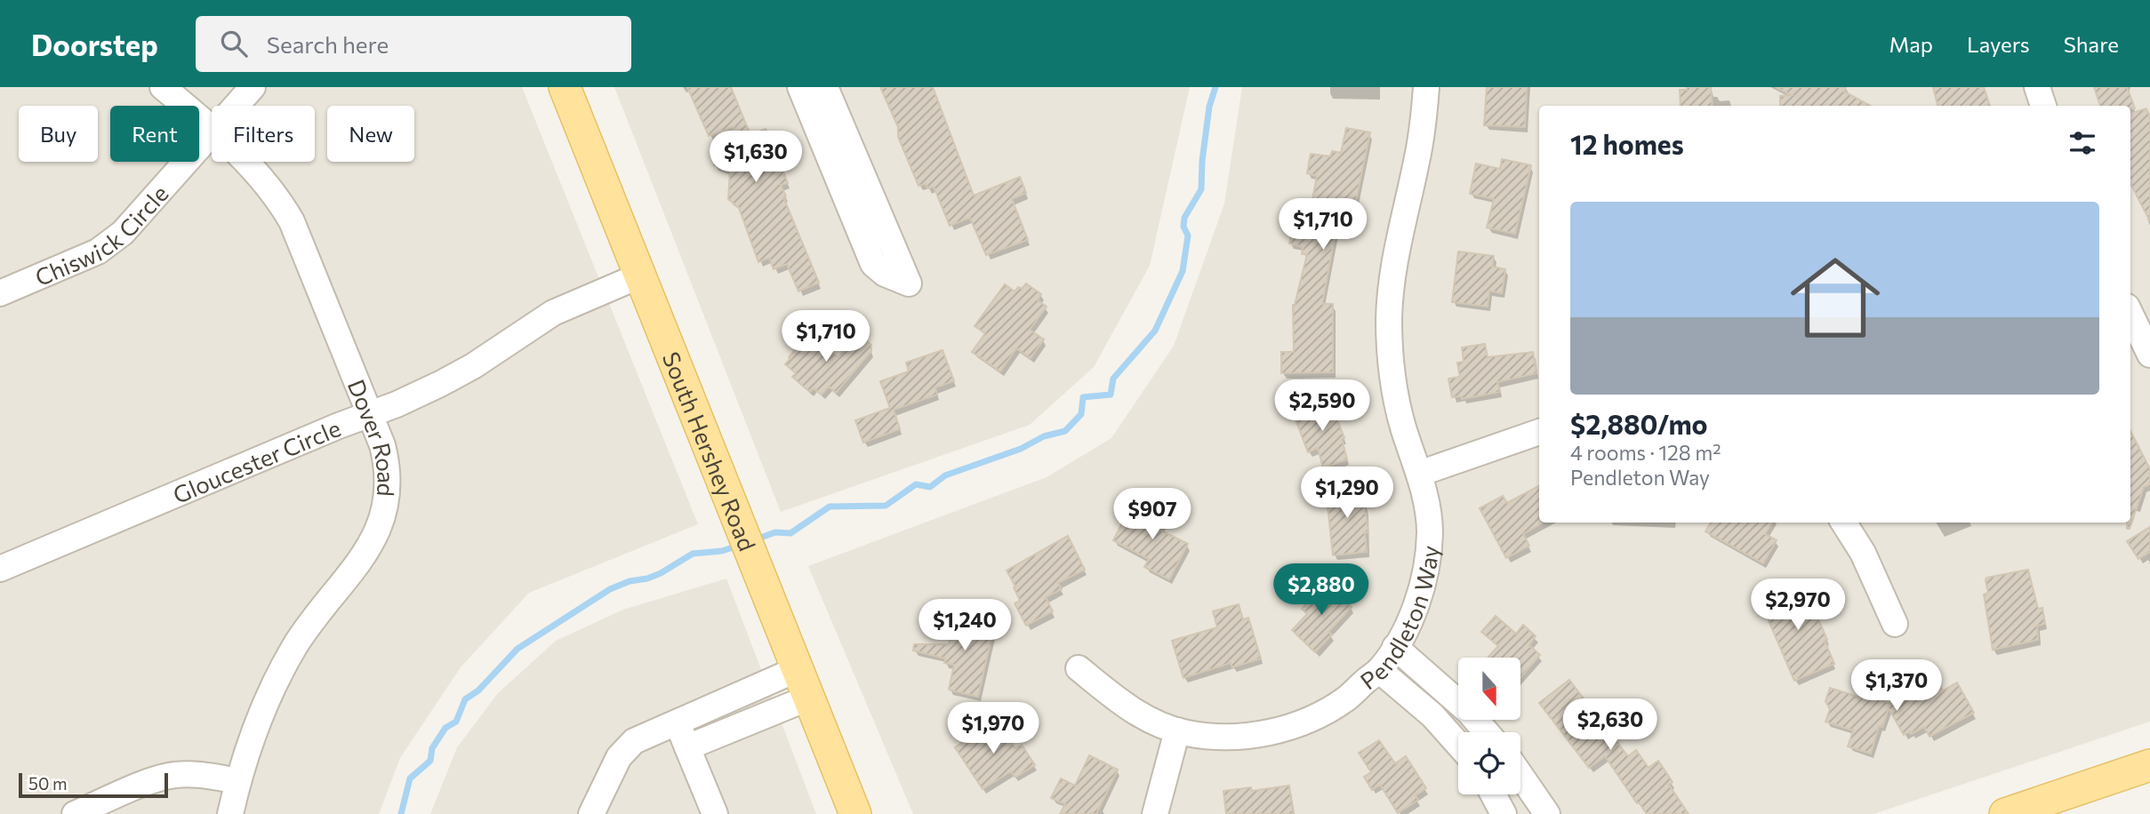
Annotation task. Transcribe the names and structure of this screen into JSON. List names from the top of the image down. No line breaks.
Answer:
{"streets":{"main road":["South Hershey Road"],"street":["Chiswick Circle","Dover Road","Gloucester Circle","Pendleton Way"]},"crossings":[["Dover Road","Gloucester Circle"],["South Hershey Road","Gloucester Circle"]],"scale_bar":"50 m","north":"bottom","page":{"header":"Doorstep","search":"Search here","nav":["Map","Layers","Share"],"chip":["Buy","Rent","Filters","New"],"heading":"12 homes","price":["$1,630","$1,710","$1,710","$2,590","$1,290","$907","$2,880","$2,970","$1,240","$1,370","$2,630","$1,970"],"list":[{"name":"$2,880/mo","note":"4 rooms · 128 m² · Pendleton Way"}],"scale":"50 m"}}
